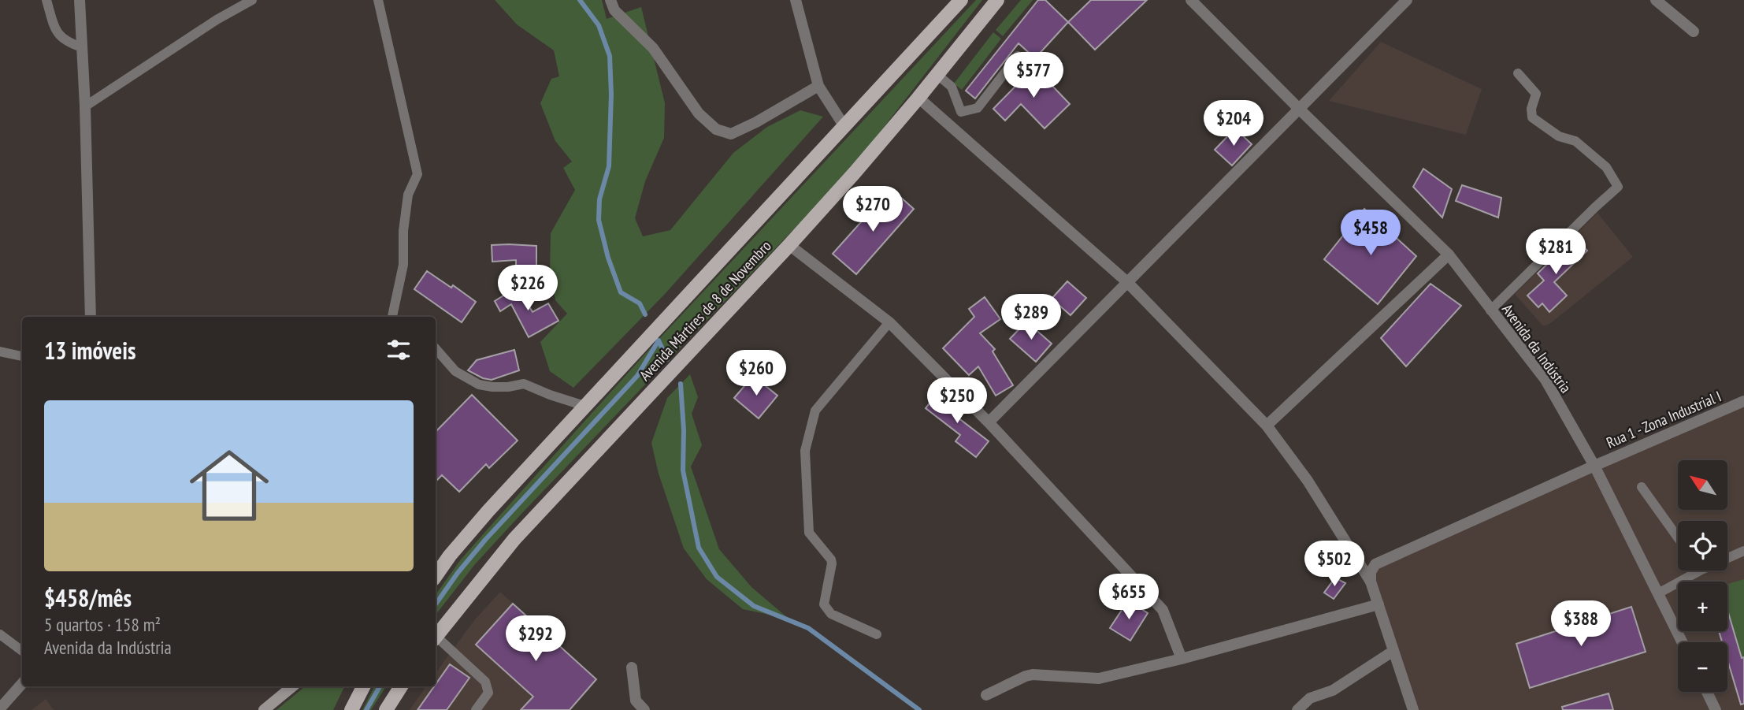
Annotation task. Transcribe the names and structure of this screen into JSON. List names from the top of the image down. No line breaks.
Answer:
{"streets":{"main road":["Avenida Mártires de 8 de Novembro"],"street":["Avenida da Indústria","Rua 1 - Zona Industrial I"]},"crossings":[["Avenida da Indústria","Rua 1 - Zona Industrial I"]],"north":"top left","page":{"price":["$577","$204","$270","$458","$281","$226","$289","$260","$250","$502","$655","$388","$292"],"heading":"13 imóveis","list":[{"name":"$458/mês","note":"5 quartos · 158 m² · Avenida da Indústria"}],"map_buttons":["+","−"]}}
